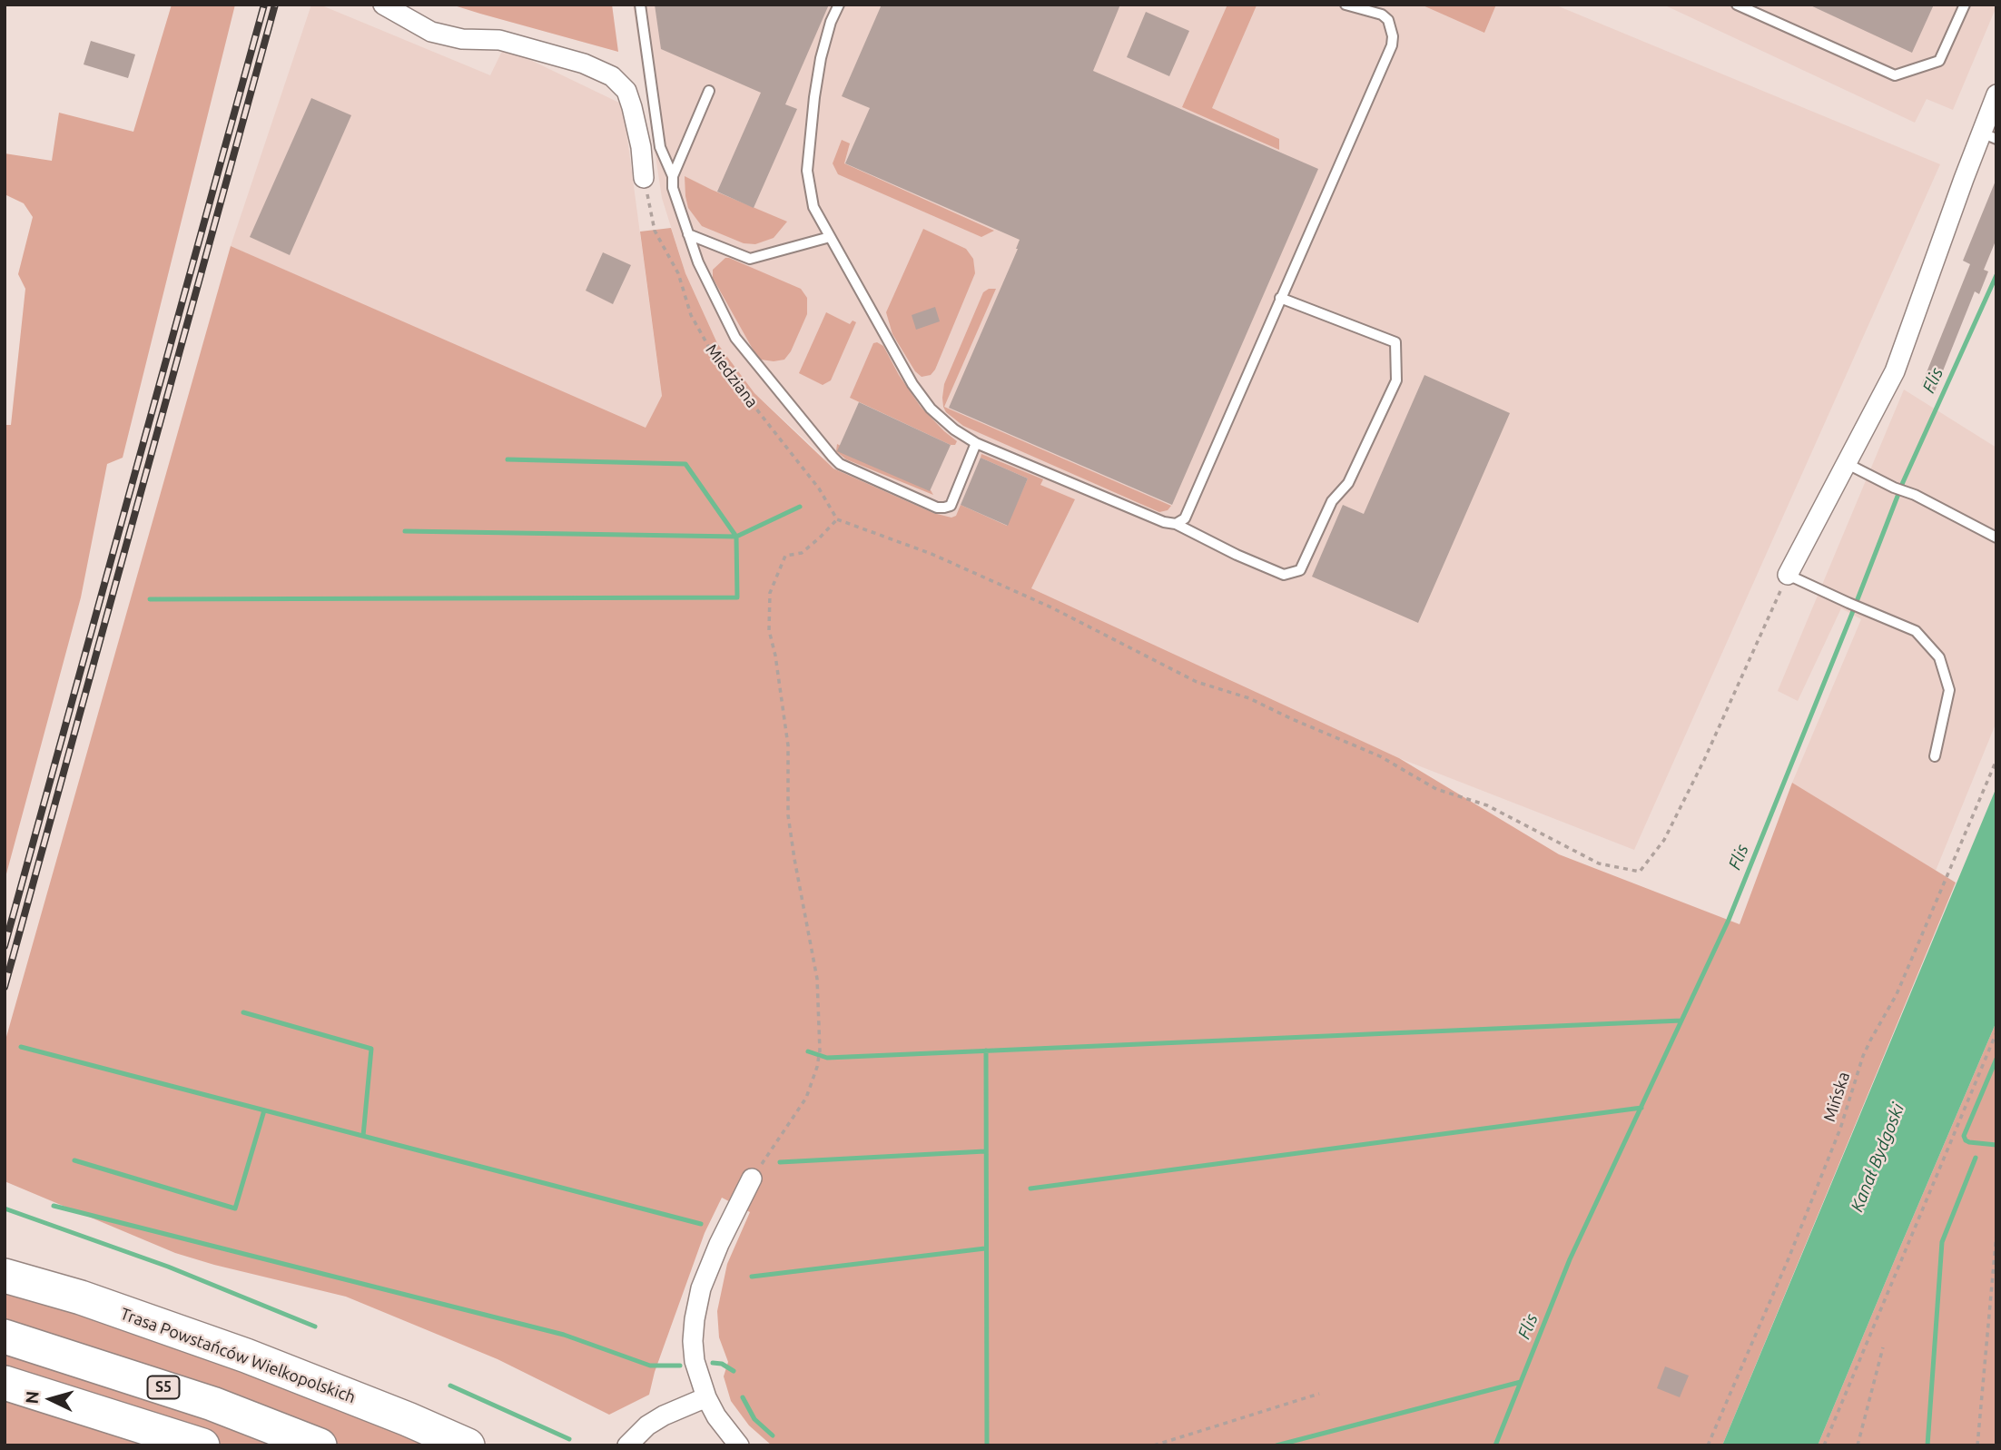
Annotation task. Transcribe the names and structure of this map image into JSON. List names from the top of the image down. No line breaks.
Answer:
{"streets":{"highway":["Trasa Powstańców Wielkopolskich","S5"],"path":["Miedziana","Mińska"]},"water":["Flis","Kanał Bydgoski"],"north":"left"}
